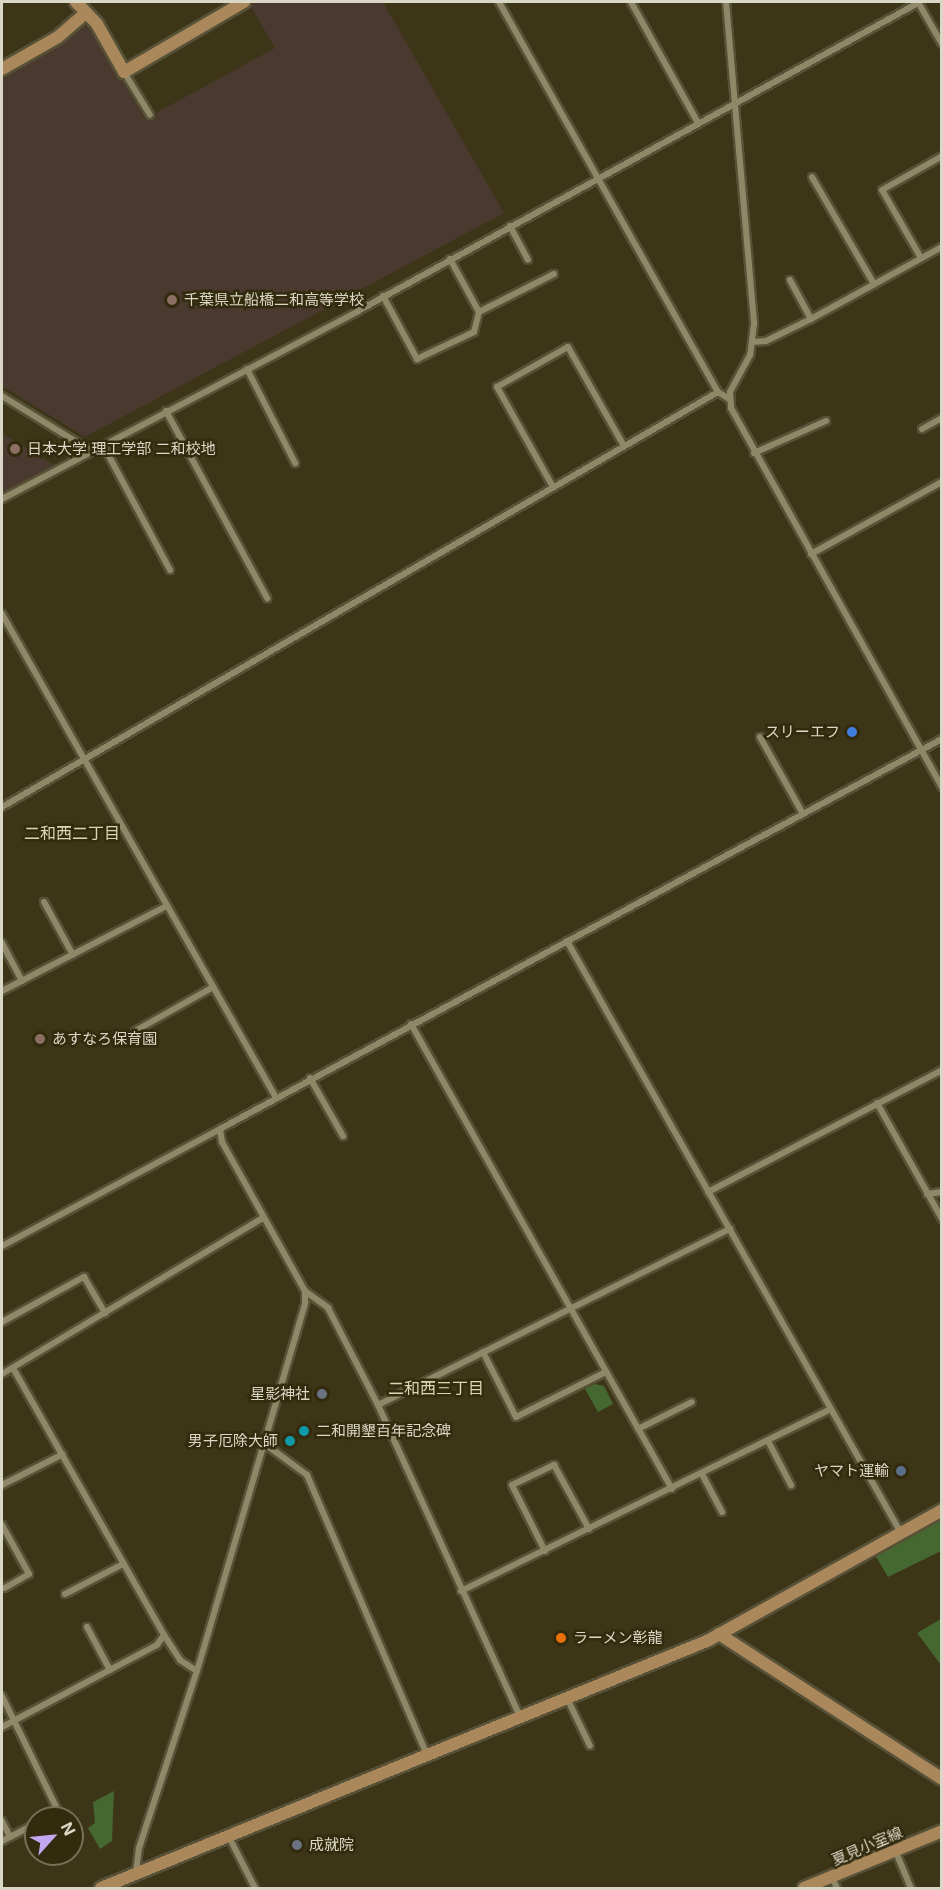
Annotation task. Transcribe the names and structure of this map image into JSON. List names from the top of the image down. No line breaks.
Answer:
{"streets":{"street":["夏見小室線"]},"districts":["二和西二丁目","二和西三丁目"],"places":["千葉県立船橋二和高等学校","日本大学 理工学部 二和校地","スリーエフ","あすなろ保育園","星影神社","二和開墾百年記念碑","男子厄除大師","ヤマト運輸","ラーメン彰龍","成就院"],"north":"top right"}
